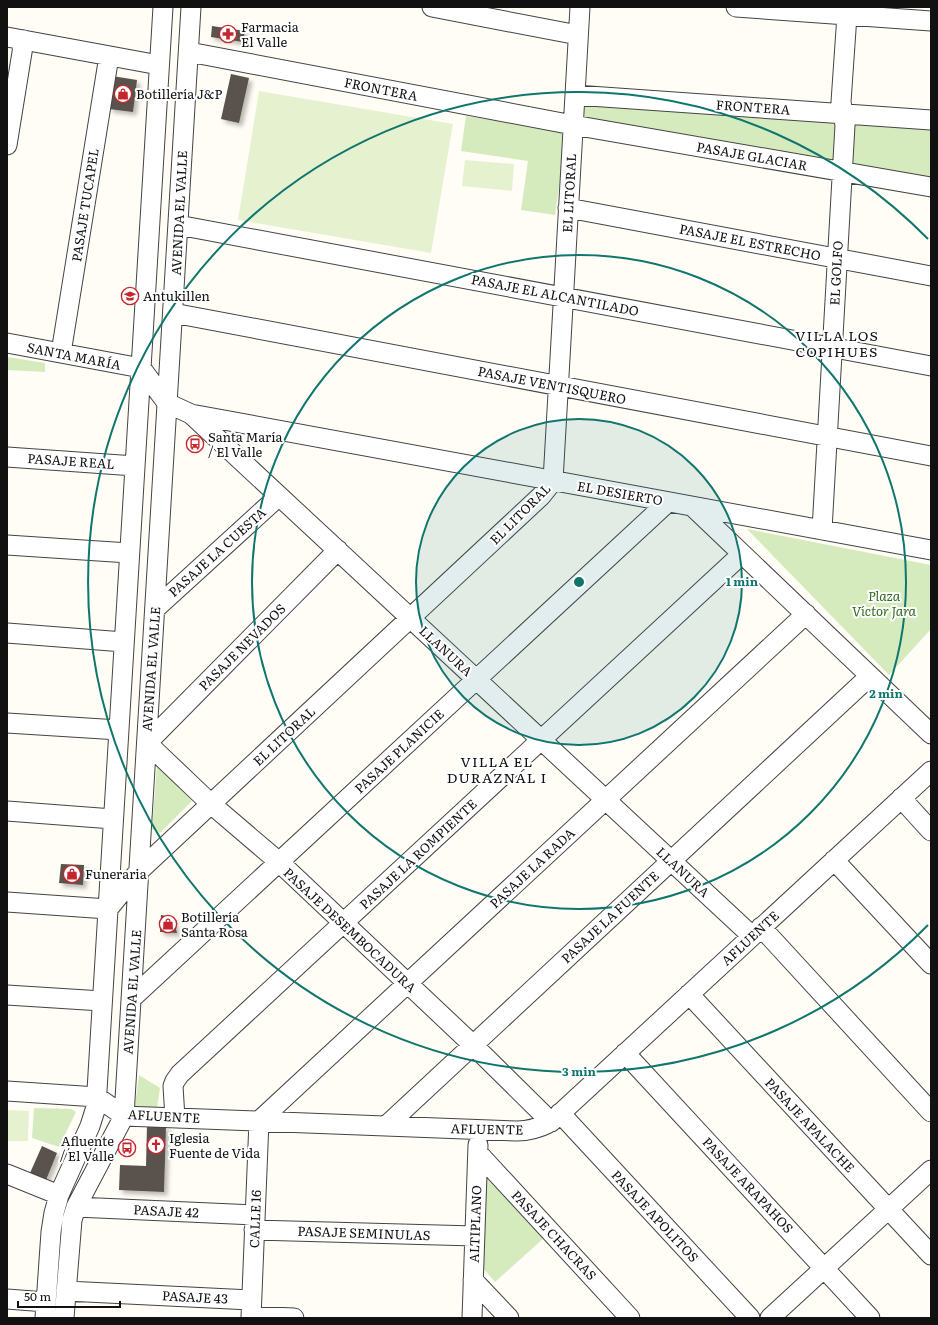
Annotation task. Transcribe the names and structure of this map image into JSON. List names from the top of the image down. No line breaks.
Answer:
{"streets":{"street":["FRONTERA","PASAJE GLACIAR","EL LITORAL","PASAJE TUCAPEL","AVENIDA EL VALLE","PASAJE EL ESTRECHO","EL GOLFO","PASAJE EL ALCANTILADO","SANTA MARÍA","PASAJE VENTISQUERO","PASAJE REAL","EL DESIERTO","PASAJE LA CUESTA","PASAJE NEVADOS","LLANURA","PASAJE PLANICIE","PASAJE LA ROMPIENTE","PASAJE LA RADA","PASAJE LA FUENTE","PASAJE DESEMBOCADURA","AFLUENTE","PASAJE APALACHE","PASAJE ARAPAHOS","PASAJE 42","PASAJE APOLITOS","CALLE 16","ALTIPLANO","PASAJE SEMINULAS","PASAJE CHACRAS","PASAJE 43"]},"crossings":[["FRONTERA","PASAJE GLACIAR"],["FRONTERA","EL LITORAL"],["FRONTERA","AVENIDA EL VALLE"],["FRONTERA","EL GOLFO"],["PASAJE GLACIAR","EL LITORAL"],["PASAJE GLACIAR","EL GOLFO"],["EL LITORAL","AVENIDA EL VALLE"],["EL LITORAL","PASAJE EL ESTRECHO"],["EL LITORAL","PASAJE EL ALCANTILADO"],["EL LITORAL","PASAJE VENTISQUERO"],["EL LITORAL","EL DESIERTO"],["EL LITORAL","LLANURA"],["EL LITORAL","PASAJE DESEMBOCADURA"],["PASAJE TUCAPEL","SANTA MARÍA"],["AVENIDA EL VALLE","PASAJE EL ALCANTILADO"],["AVENIDA EL VALLE","PASAJE VENTISQUERO"],["AVENIDA EL VALLE","PASAJE LA CUESTA"],["AVENIDA EL VALLE","PASAJE NEVADOS"],["AVENIDA EL VALLE","LLANURA"],["AVENIDA EL VALLE","PASAJE PLANICIE"],["AVENIDA EL VALLE","PASAJE DESEMBOCADURA"],["AVENIDA EL VALLE","AFLUENTE"],["AVENIDA EL VALLE","PASAJE 42"],["AVENIDA EL VALLE","PASAJE 43"],["PASAJE EL ESTRECHO","EL GOLFO"],["EL GOLFO","PASAJE EL ALCANTILADO"],["EL GOLFO","PASAJE VENTISQUERO"],["EL GOLFO","EL DESIERTO"],["SANTA MARÍA","LLANURA"],["EL DESIERTO","LLANURA"],["EL DESIERTO","PASAJE PLANICIE"],["PASAJE LA CUESTA","LLANURA"],["PASAJE NEVADOS","LLANURA"],["PASAJE NEVADOS","PASAJE DESEMBOCADURA"],["LLANURA","PASAJE PLANICIE"],["LLANURA","PASAJE LA ROMPIENTE"],["LLANURA","PASAJE LA RADA"],["LLANURA","PASAJE LA FUENTE"],["LLANURA","AFLUENTE"],["PASAJE PLANICIE","PASAJE DESEMBOCADURA"],["PASAJE LA ROMPIENTE","PASAJE DESEMBOCADURA"],["PASAJE LA ROMPIENTE","AFLUENTE"],["PASAJE LA RADA","PASAJE DESEMBOCADURA"],["PASAJE LA RADA","AFLUENTE"],["PASAJE LA RADA","CALLE 16"],["PASAJE LA FUENTE","PASAJE DESEMBOCADURA"],["PASAJE LA FUENTE","AFLUENTE"],["PASAJE DESEMBOCADURA","AFLUENTE"],["PASAJE DESEMBOCADURA","PASAJE APOLITOS"],["AFLUENTE","PASAJE APALACHE"],["AFLUENTE","PASAJE ARAPAHOS"],["AFLUENTE","PASAJE APOLITOS"],["AFLUENTE","CALLE 16"],["AFLUENTE","ALTIPLANO"],["PASAJE 42","CALLE 16"],["PASAJE 42","PASAJE SEMINULAS"],["CALLE 16","PASAJE SEMINULAS"],["CALLE 16","PASAJE 43"],["ALTIPLANO","PASAJE SEMINULAS"],["ALTIPLANO","PASAJE CHACRAS"]],"districts":["VILLA LOS COPIHUES","VILLA EL DURAZNAL I"],"parks":["Plaza Víctor Jara"],"places":{"pharmacy":["Farmacia El Valle"],"shop":["Botillería J&P","Funeraria","Botillería Santa Rosa"],"school or university":["Antukillen"],"bus stop":["Santa María / El Valle","Afluente / El Valle"],"church":["Iglesia Fuente de Vida"]},"scale_bar":"50 m","rings":["1 min","2 min","3 min"]}
